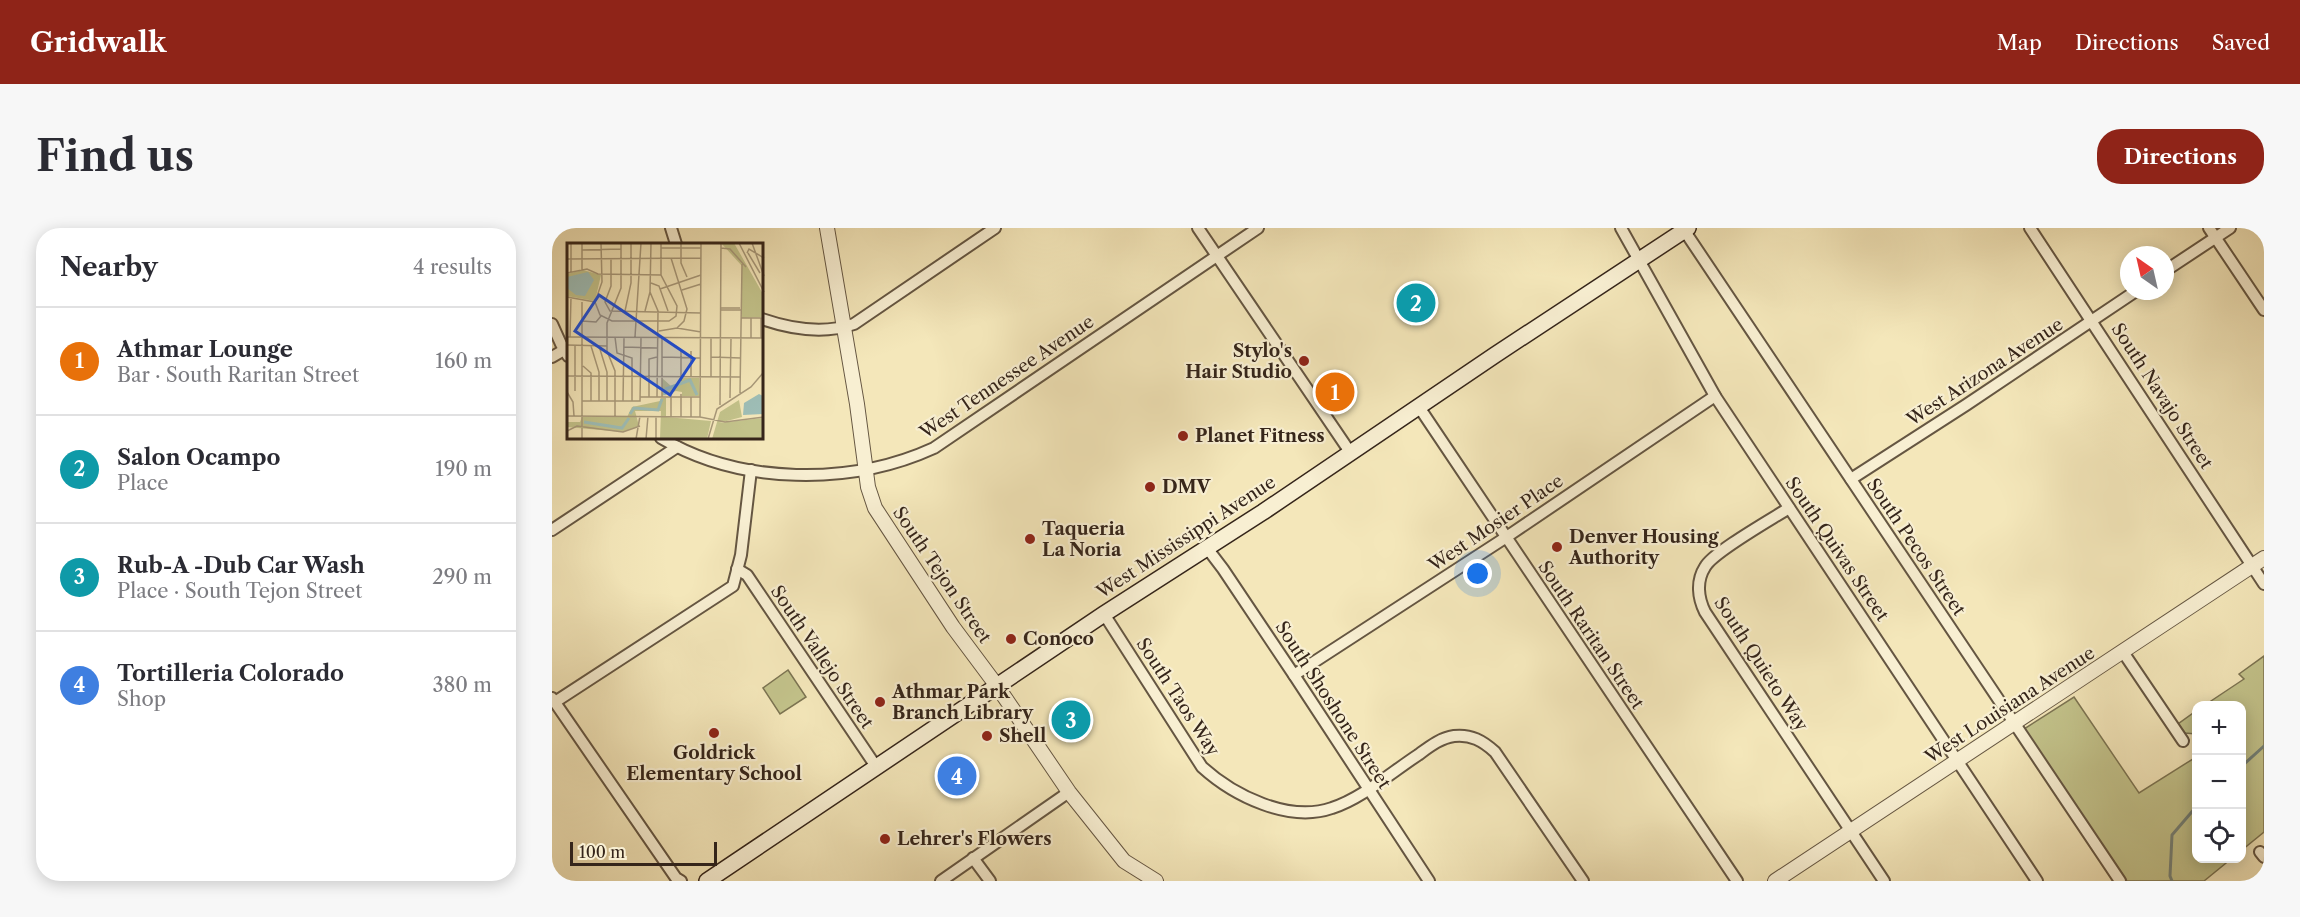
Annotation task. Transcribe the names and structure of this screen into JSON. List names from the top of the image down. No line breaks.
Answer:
{"streets":{"main road":["West Mississippi Avenue"],"street":["West Arizona Avenue","West Tennessee Avenue","South Navajo Street","West Mosier Place","South Pecos Street","South Quivas Street","South Tejon Street","South Raritan Street","South Vallejo Street","South Quieto Way","South Taos Way","South Shoshone Street","West Louisiana Avenue"]},"crossings":[["West Arizona Avenue","South Navajo Street"],["West Arizona Avenue","South Pecos Street"],["West Tennessee Avenue","South Tejon Street"],["South Navajo Street","West Louisiana Avenue"],["West Mosier Place","South Quivas Street"],["West Mosier Place","South Raritan Street"],["West Mosier Place","South Shoshone Street"],["West Mississippi Avenue","South Pecos Street"],["West Mississippi Avenue","South Quivas Street"],["West Mississippi Avenue","South Tejon Street"],["West Mississippi Avenue","South Raritan Street"],["West Mississippi Avenue","South Vallejo Street"],["West Mississippi Avenue","South Taos Way"],["West Mississippi Avenue","South Shoshone Street"],["South Pecos Street","West Louisiana Avenue"],["South Quivas Street","South Quieto Way"],["South Quivas Street","West Louisiana Avenue"],["South Quieto Way","West Louisiana Avenue"],["South Taos Way","South Shoshone Street"]],"places":["Stylo's Hair Studio","Planet Fitness","DMV","Taqueria La Noria","Denver Housing Authority","Conoco","Athmar Park Branch Library","Goldrick Elementary School","Shell","Lehrer's Flowers"],"scale_bar":"100 m","north":"top left","page":{"header":"Gridwalk","nav":["Map","Directions","Saved"],"buttons":"Directions","title":"Find us","heading":["Nearby","4 results"],"pins":["2","1","3","4"],"list":[{"mark":"1","name":"Athmar Lounge","note":"Bar · South Raritan Street","value":"160 m"},{"mark":"2","name":"Salon Ocampo","note":"Place","value":"190 m"},{"mark":"3","name":"Rub-A -Dub Car Wash","note":"Place · South Tejon Street","value":"290 m"},{"mark":"4","name":"Tortilleria Colorado","note":"Shop","value":"380 m"}],"map_buttons":["+","−"],"scale":"100 m"}}
